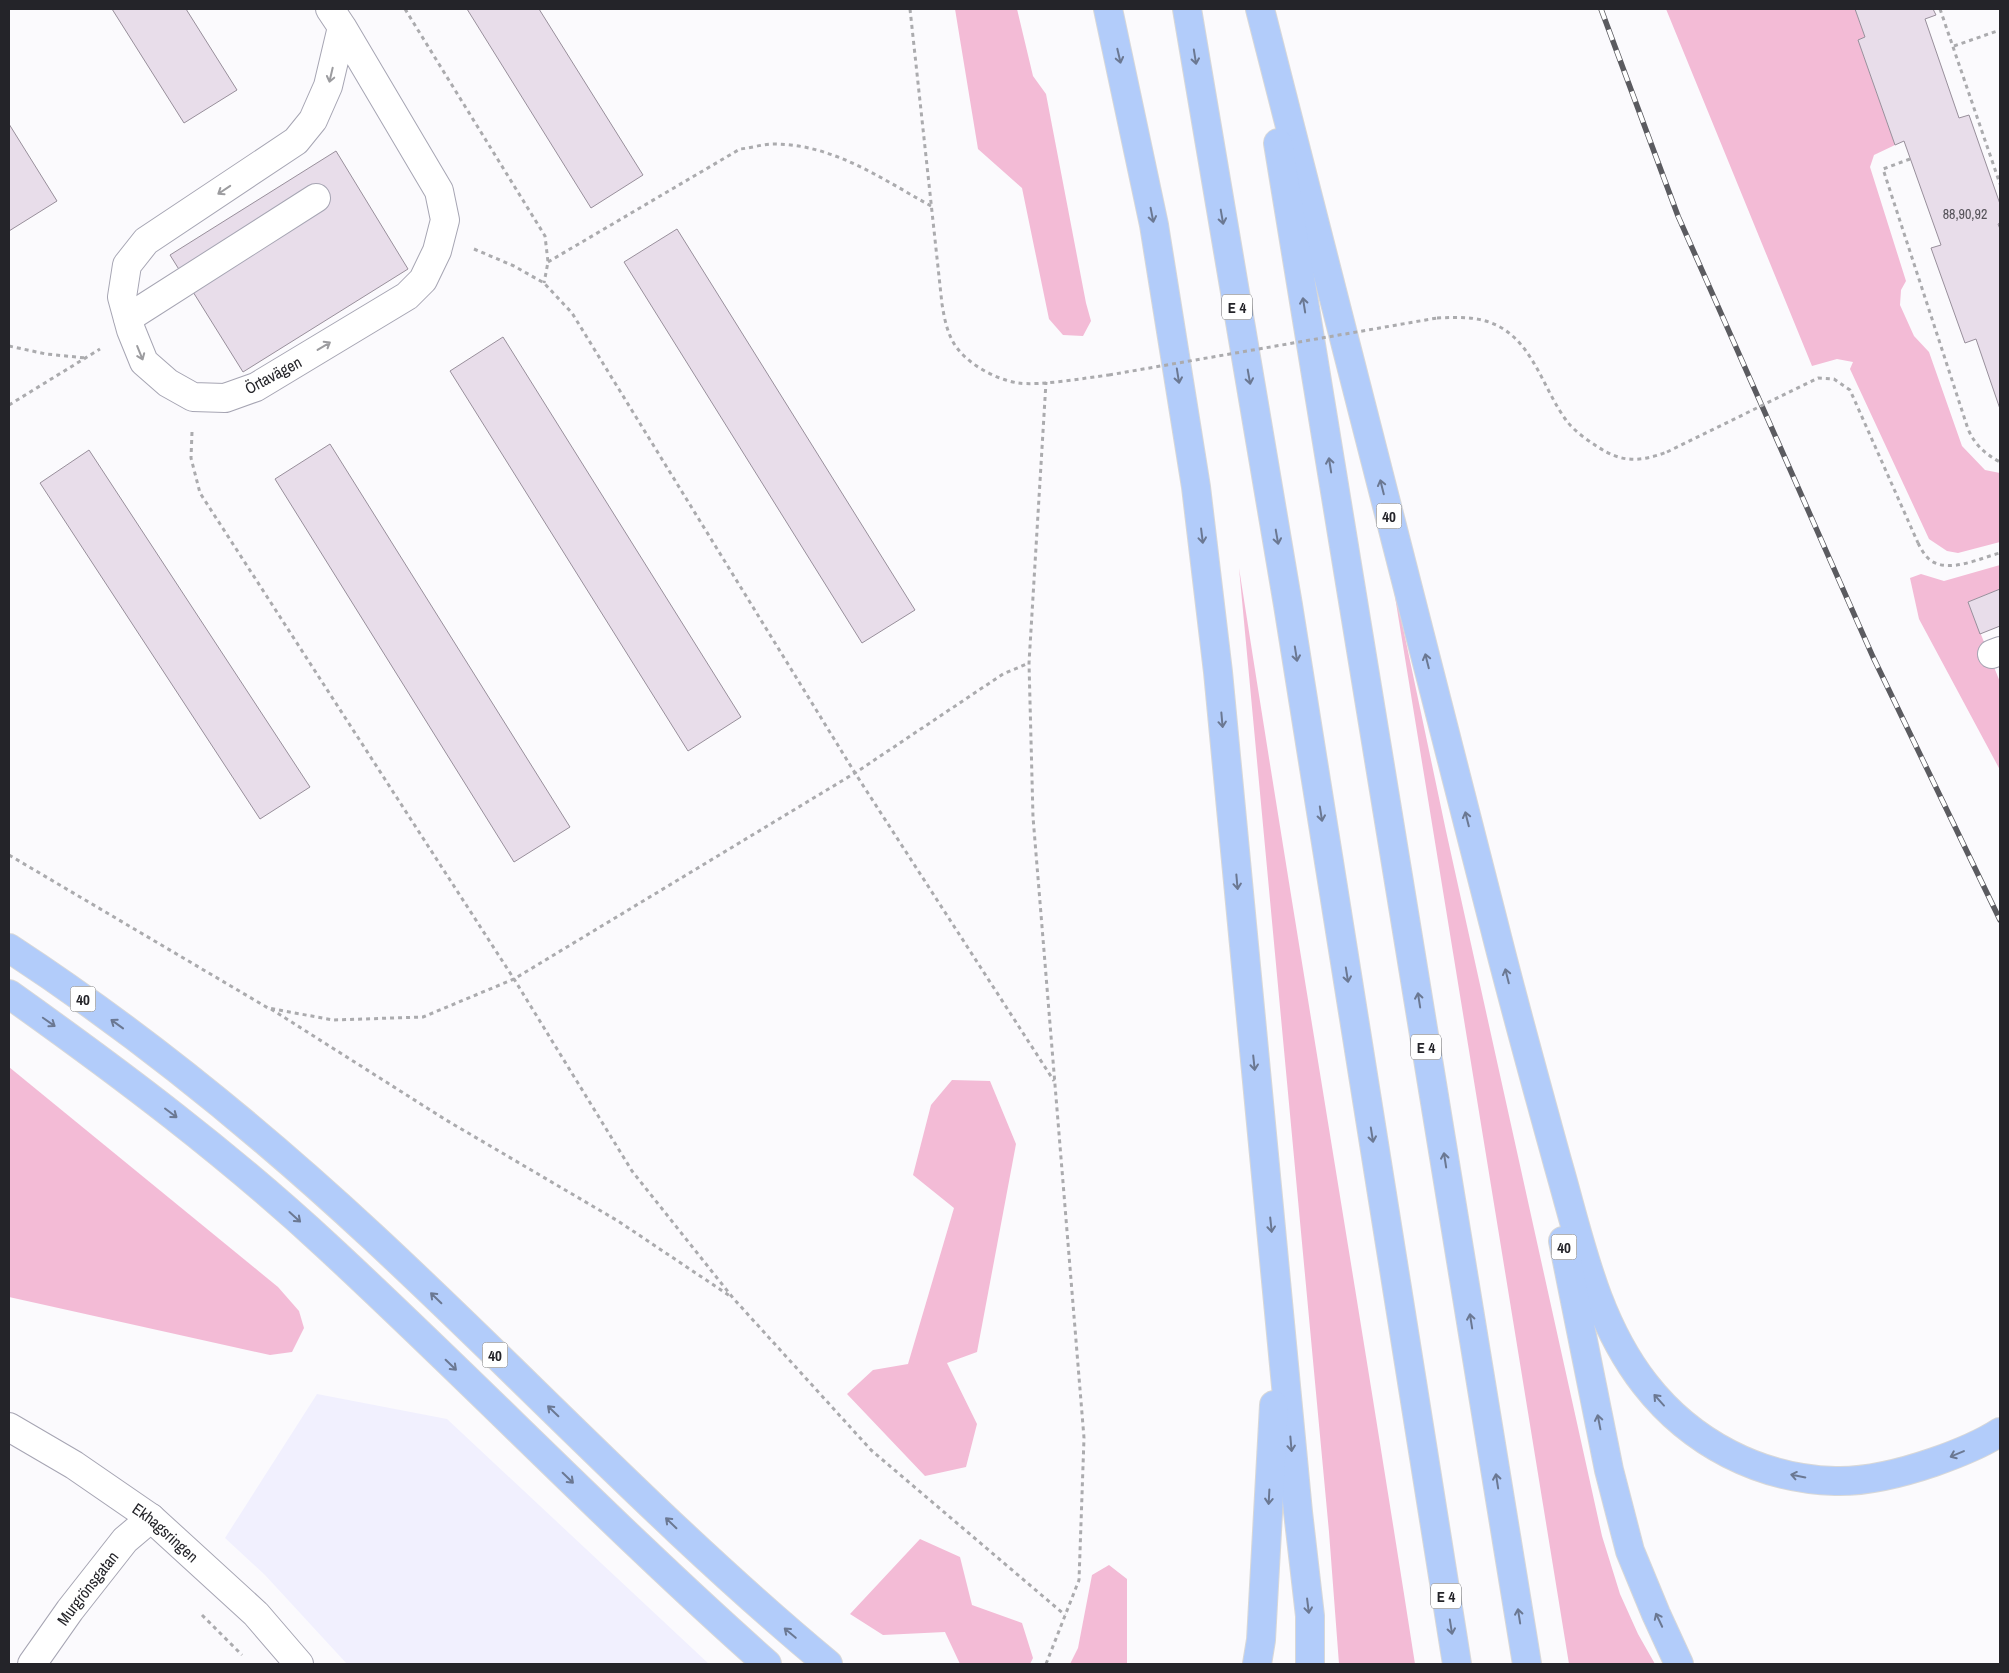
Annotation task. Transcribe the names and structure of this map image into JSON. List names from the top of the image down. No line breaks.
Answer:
{"streets":{"highway":["E 4","40"],"street":["Örtavägen","Ekhagsringen","Murgrönsgatan"]},"crossings":[["Ekhagsringen","Murgrönsgatan"]],"house_numbers":["88,90,92"]}
